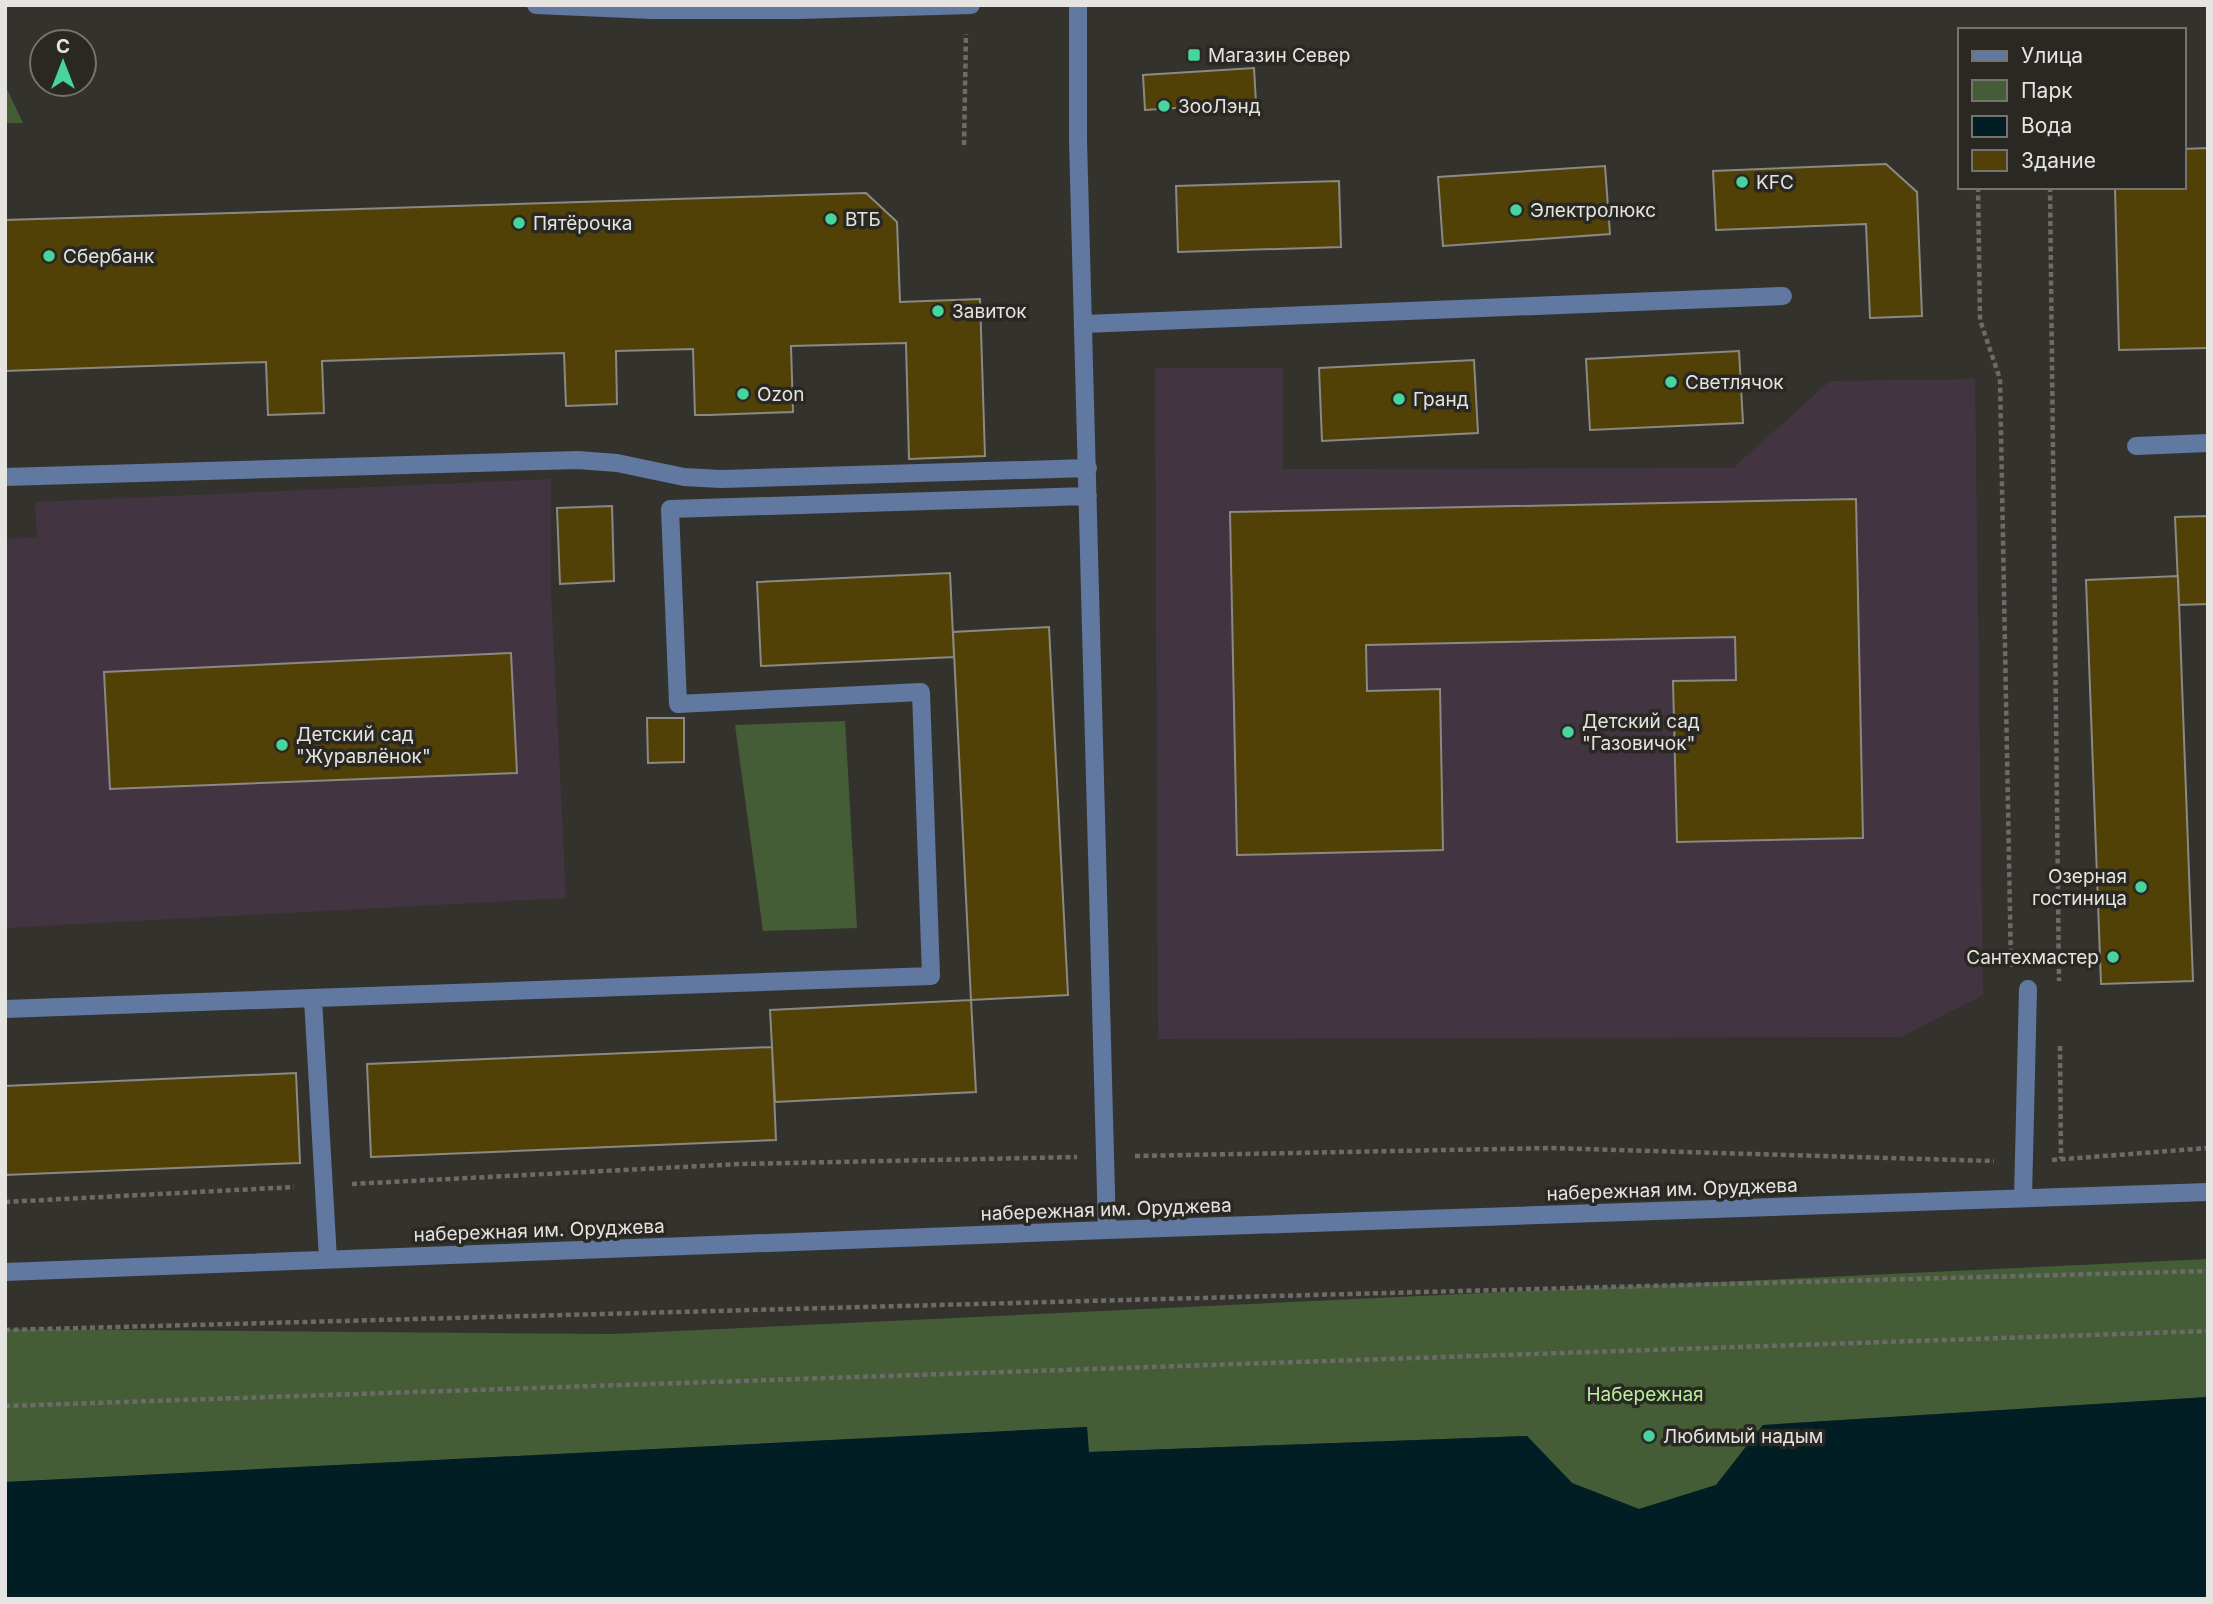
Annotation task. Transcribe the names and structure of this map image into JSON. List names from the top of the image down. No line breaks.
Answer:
{"streets":{"street":["набережная им. Оруджева"]},"parks":["Набережная"],"places":{"transit":["Магазин Север"],"other":["ЗооЛэнд","KFC","Электролюкс","ВТБ","Пятёрочка","Сбербанк","Завиток","Светлячок","Ozon","Гранд","Детский сад \"Газовичок\"","Детский сад \"Журавлёнок\"","Озерная гостиница","Сантехмастер","Любимый надым"]},"legend":["Улица","Парк","Вода","Здание"],"north":"top"}
